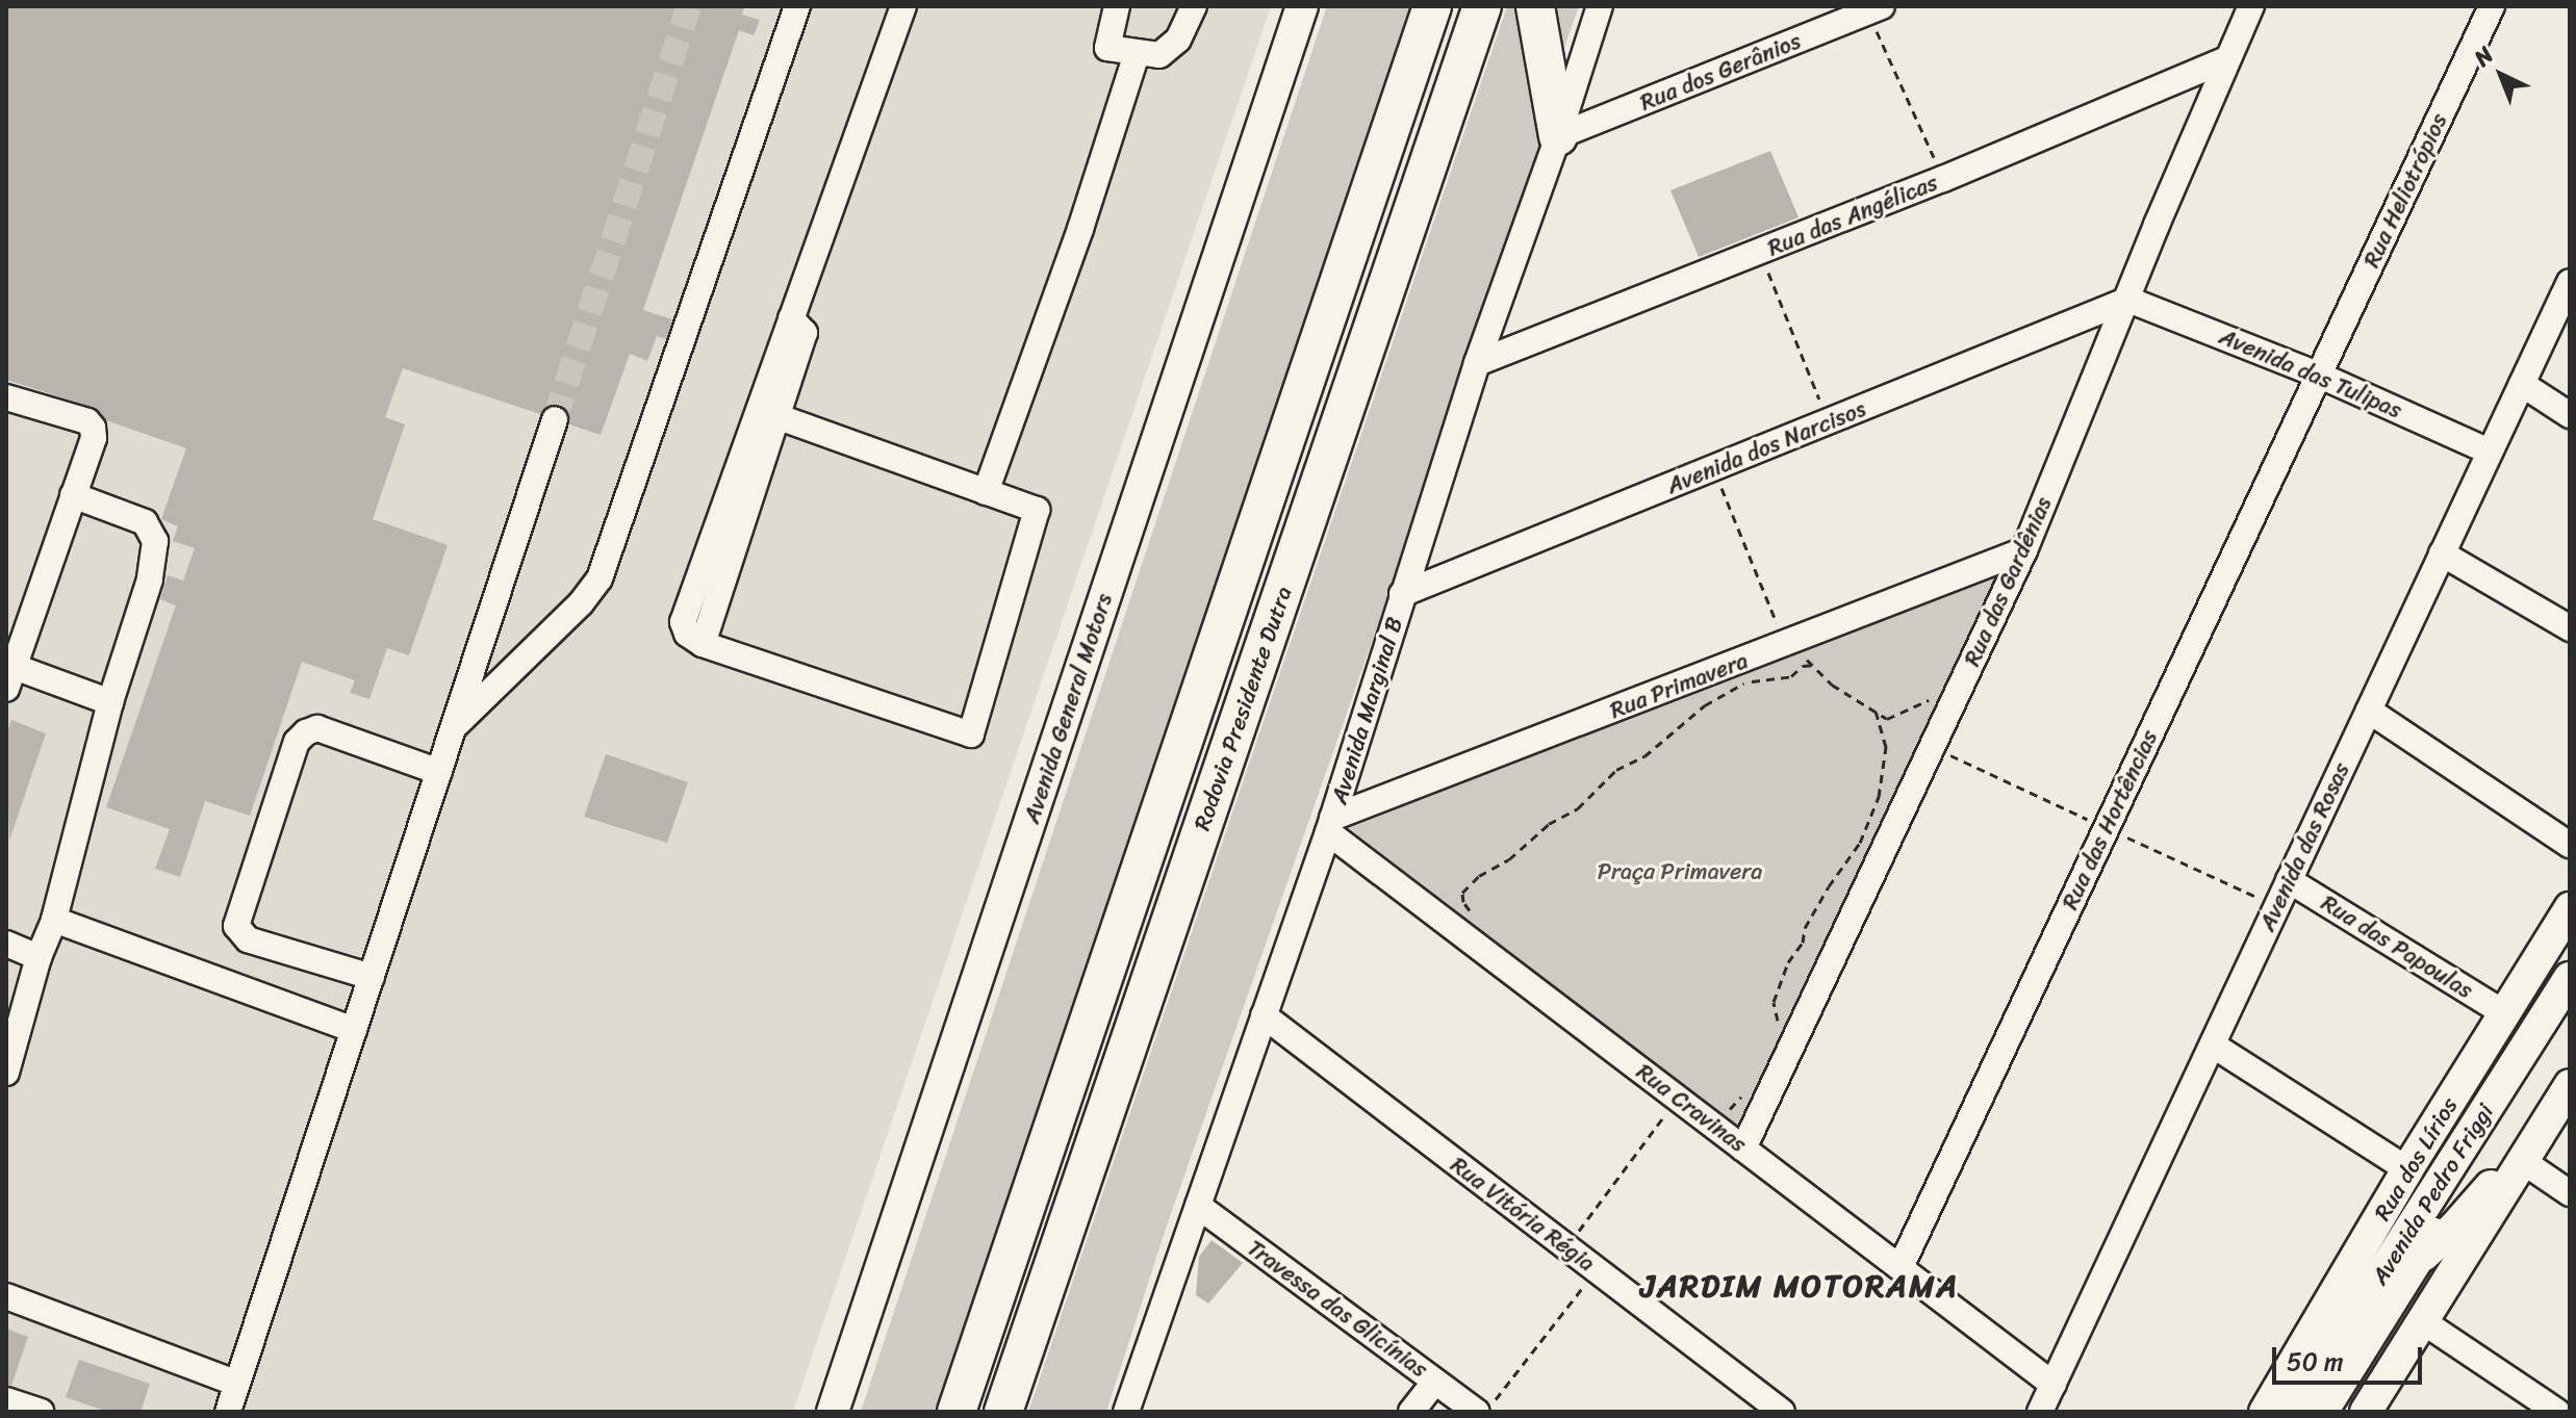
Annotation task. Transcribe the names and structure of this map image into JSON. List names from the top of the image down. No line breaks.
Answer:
{"streets":{"highway":["Rodovia Presidente Dutra"],"main road":["Avenida General Motors","Rua dos Lírios","Avenida Pedro Friggi"],"street":["Rua dos Gerânios","Rua Heliotrópios","Rua das Angélicas","Avenida das Tulipas","Avenida dos Narcisos","Rua das Gardênias","Rua Primavera","Avenida Marginal B","Rua das Hortências","Avenida das Rosas","Rua das Papoulas","Rua Cravinas","Rua Vitória Régia","Travessa das Glicínias"]},"crossings":[["Rua dos Gerânios","Avenida Marginal B"],["Rua Heliotrópios","Avenida das Tulipas"],["Rua Heliotrópios","Rua das Hortências"],["Rua das Angélicas","Rua das Gardênias"],["Rua das Angélicas","Avenida Marginal B"],["Avenida das Tulipas","Avenida dos Narcisos"],["Avenida das Tulipas","Rua das Gardênias"],["Avenida das Tulipas","Rua das Hortências"],["Avenida das Tulipas","Avenida das Rosas"],["Avenida dos Narcisos","Rua das Gardênias"],["Avenida dos Narcisos","Avenida Marginal B"],["Rua das Gardênias","Rua Primavera"],["Rua das Gardênias","Rua Cravinas"],["Rua Primavera","Avenida Marginal B"],["Rua Primavera","Rua Cravinas"],["Avenida Marginal B","Rua Cravinas"],["Avenida Marginal B","Rua Vitória Régia"],["Avenida Marginal B","Travessa das Glicínias"],["Rua das Hortências","Rua Cravinas"],["Avenida das Rosas","Rua das Papoulas"],["Avenida das Rosas","Rua Cravinas"],["Rua das Papoulas","Rua dos Lírios"]],"districts":["JARDIM MOTORAMA"],"parks":["Praça Primavera"],"scale_bar":"50 m","north":"top left"}
